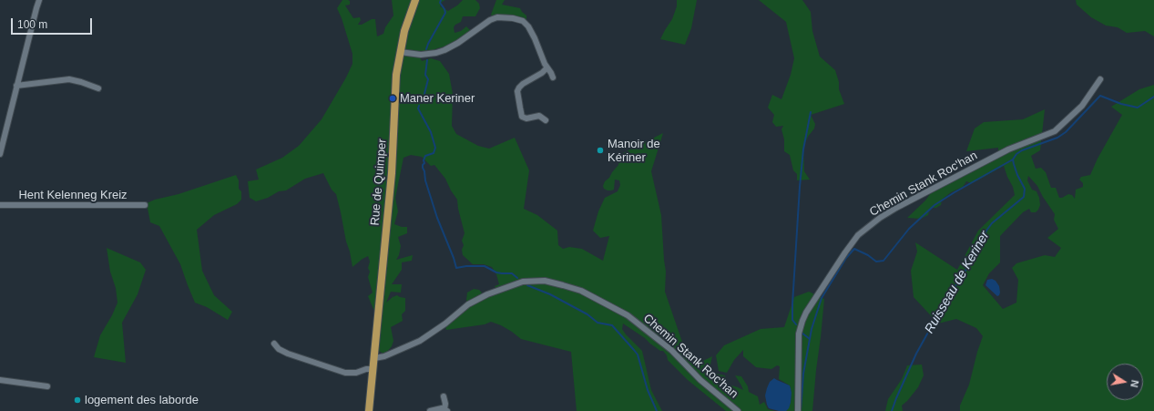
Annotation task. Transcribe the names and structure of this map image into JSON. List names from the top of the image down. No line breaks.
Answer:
{"streets":{"main road":["Rue de Quimper"],"street":["Chemin Stank Roc'han","Hent Kelenneg Kreiz"]},"crossings":[["Rue de Quimper","Chemin Stank Roc'han"]],"water":["Ruisseau de Keriner"],"places":["Maner Keriner","Manoir de Kériner","logement des laborde"],"scale_bar":"100 m","north":"right"}
